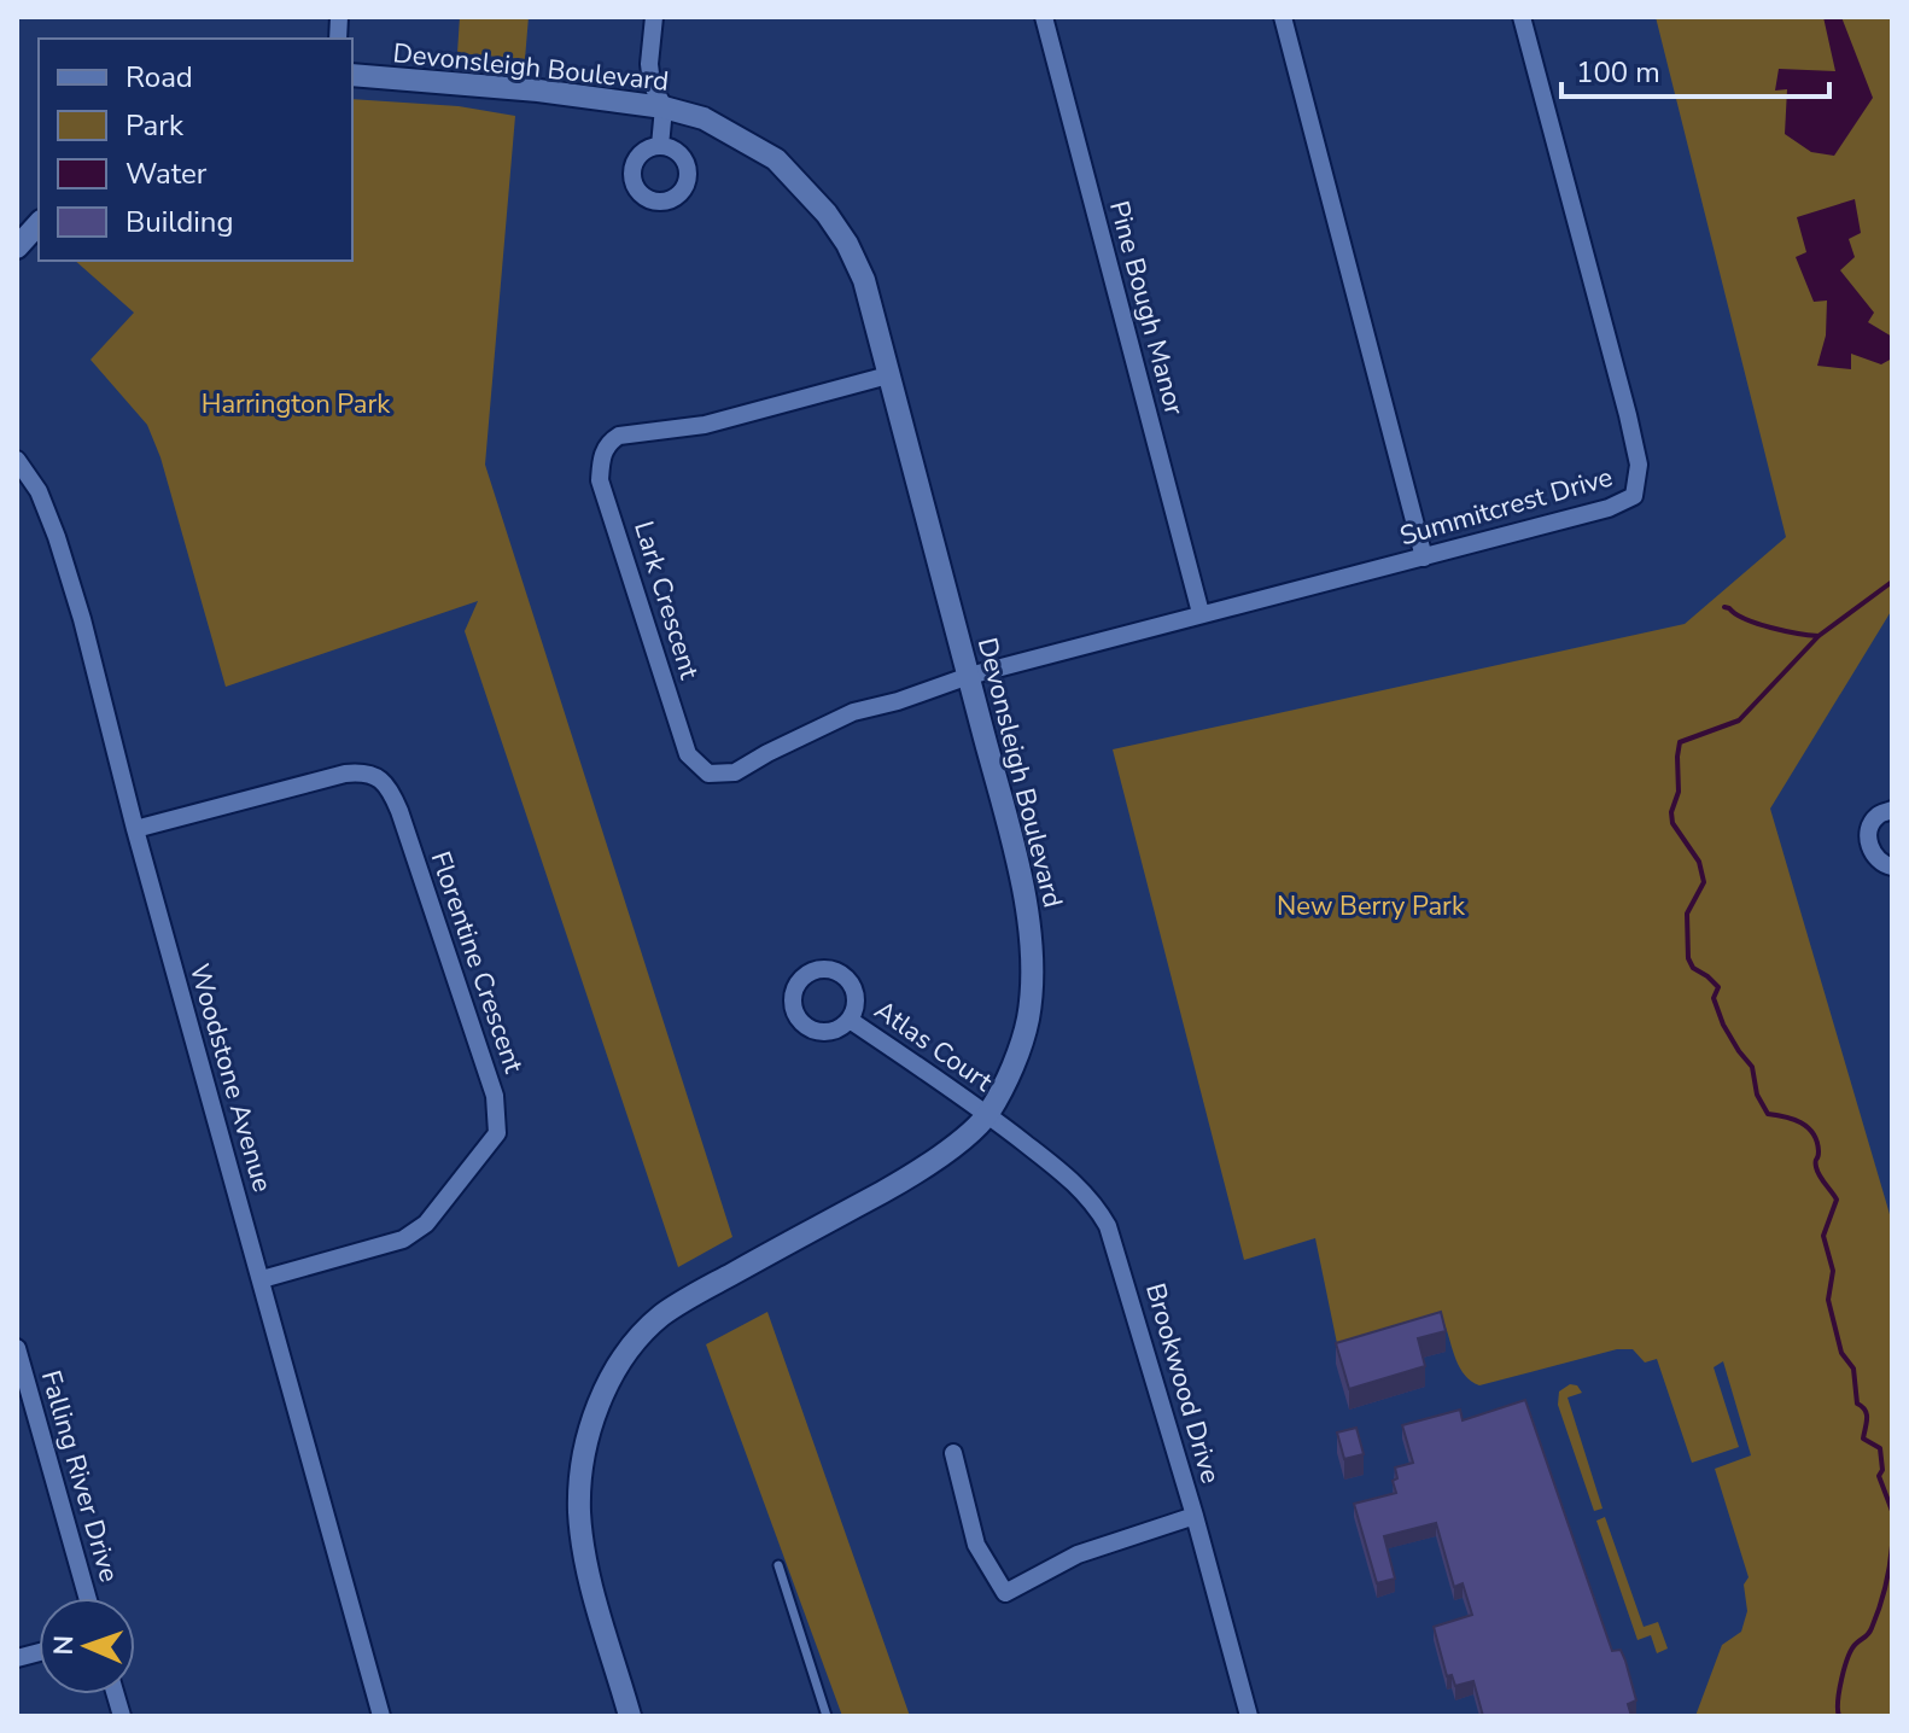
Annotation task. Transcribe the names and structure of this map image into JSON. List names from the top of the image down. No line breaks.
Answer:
{"streets":{"street":["Devonsleigh Boulevard","Pine Bough Manor","Summitcrest Drive","Lark Crescent","Florentine Crescent","Atlas Court","Woodstone Avenue","Brookwood Drive","Falling River Drive"]},"crossings":[["Devonsleigh Boulevard","Summitcrest Drive"],["Devonsleigh Boulevard","Lark Crescent"],["Devonsleigh Boulevard","Atlas Court"],["Devonsleigh Boulevard","Brookwood Drive"],["Pine Bough Manor","Summitcrest Drive"],["Summitcrest Drive","Lark Crescent"],["Florentine Crescent","Woodstone Avenue"],["Atlas Court","Brookwood Drive"]],"parks":["Harrington Park","New Berry Park"],"legend":["Road","Park","Water","Building"],"scale_bar":"100 m","north":"left"}
